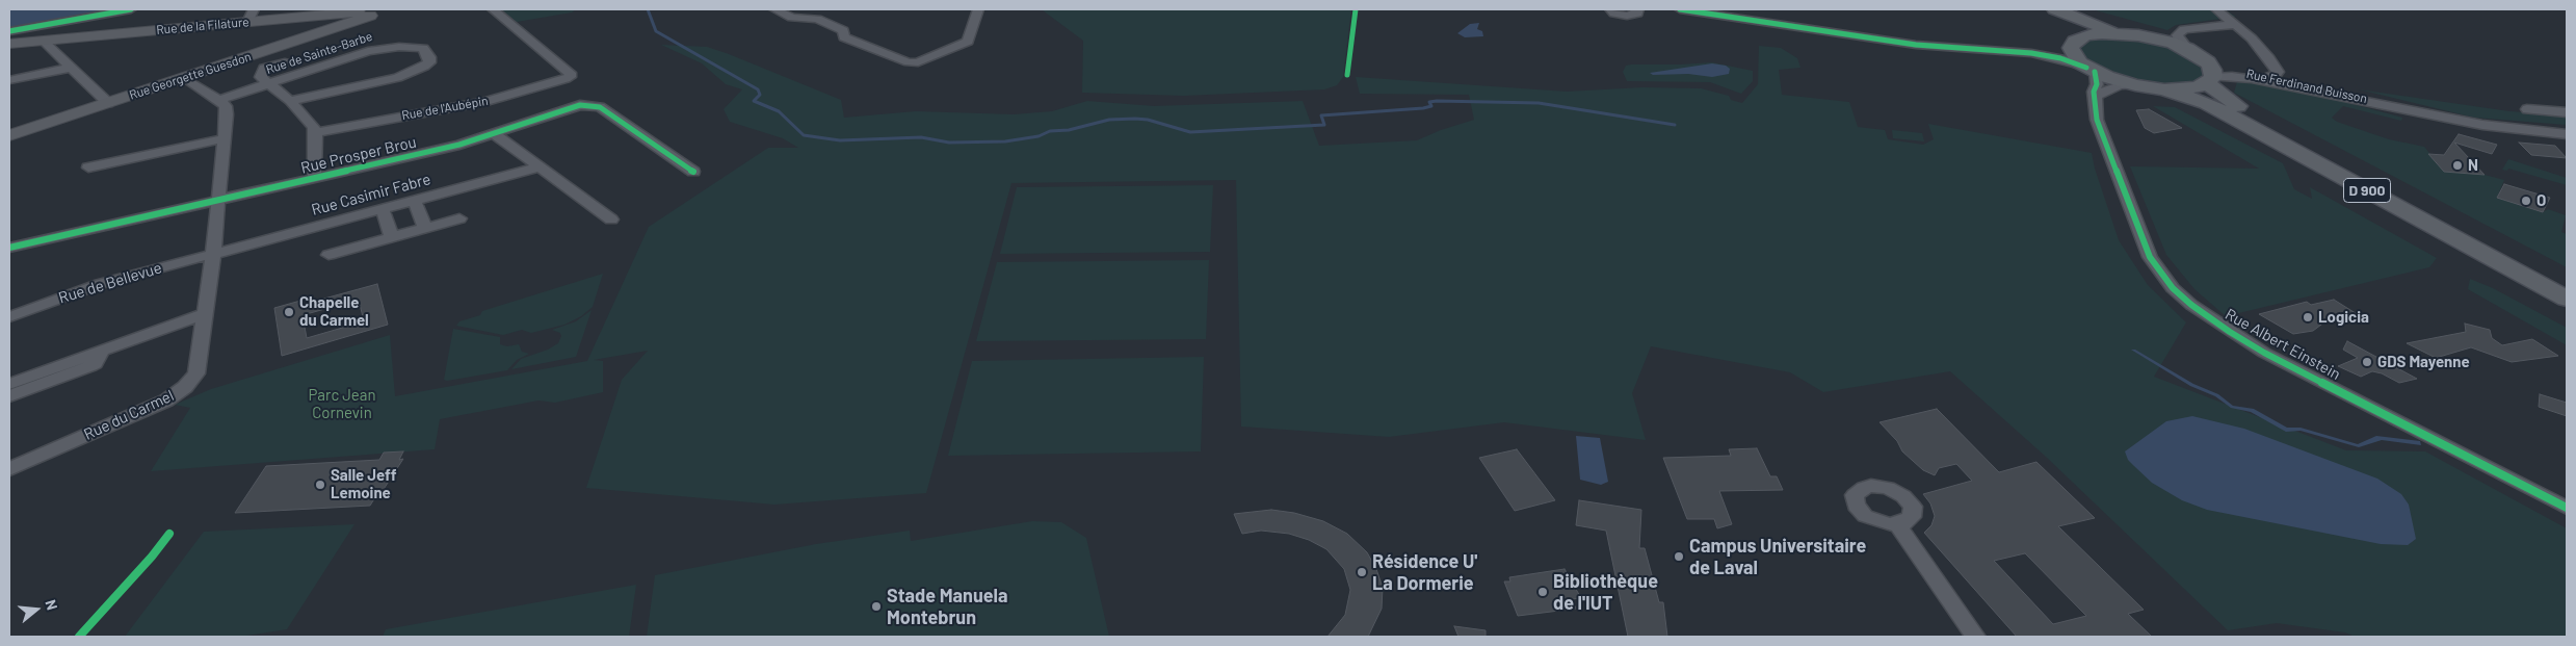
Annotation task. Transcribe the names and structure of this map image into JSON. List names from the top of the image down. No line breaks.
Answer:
{"streets":{"main road":["D 900"],"street":["Rue de la Filature","Rue de Sainte-Barbe","Rue Georgette Guesdon","Rue Ferdinand Buisson","Rue de l'Aubépin","Rue Prosper Brou","Rue Casimir Fabre","Rue de Bellevue","Rue Albert Einstein","Rue du Carmel"]},"crossings":[["Rue de la Filature","Rue Georgette Guesdon"],["Rue de Sainte-Barbe","Rue du Carmel"],["Rue Ferdinand Buisson","D 900"],["Rue Prosper Brou","Rue du Carmel"],["Rue Casimir Fabre","Rue de Bellevue"],["Rue Casimir Fabre","Rue du Carmel"],["Rue de Bellevue","Rue du Carmel"]],"parks":["Parc Jean Cornevin"],"places":["N","O","Chapelle du Carmel","Logicia","GDS Mayenne","Salle Jeff Lemoine","Campus Universitaire de Laval","Résidence U' La Dormerie","Bibliothèque de l'IUT","Stade Manuela Montebrun"],"north":"right"}
